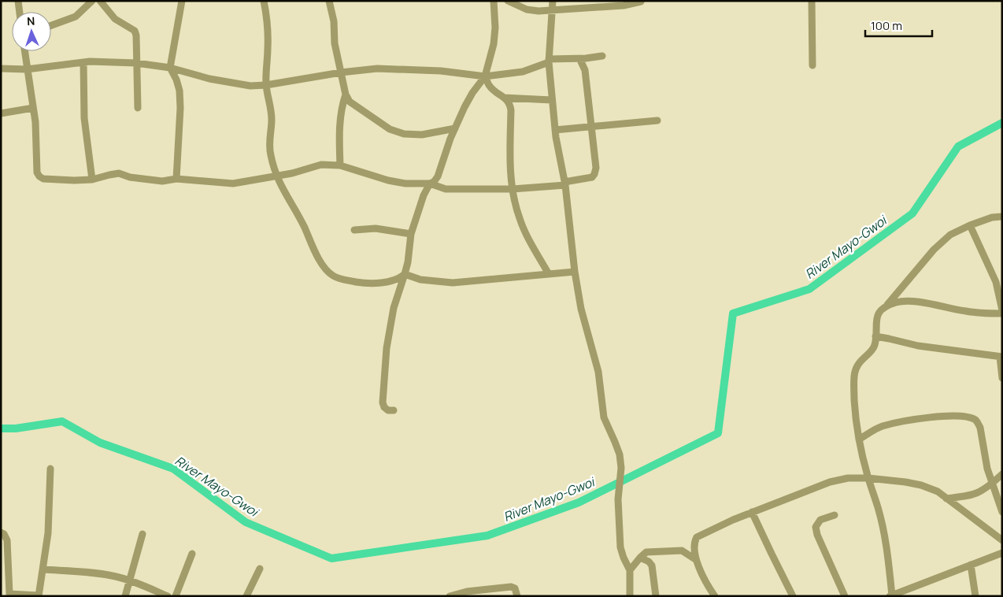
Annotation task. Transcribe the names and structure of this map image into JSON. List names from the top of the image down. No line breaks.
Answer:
{"water":["River Mayo-Gwoi"],"scale_bar":"100 m","north":"top"}
